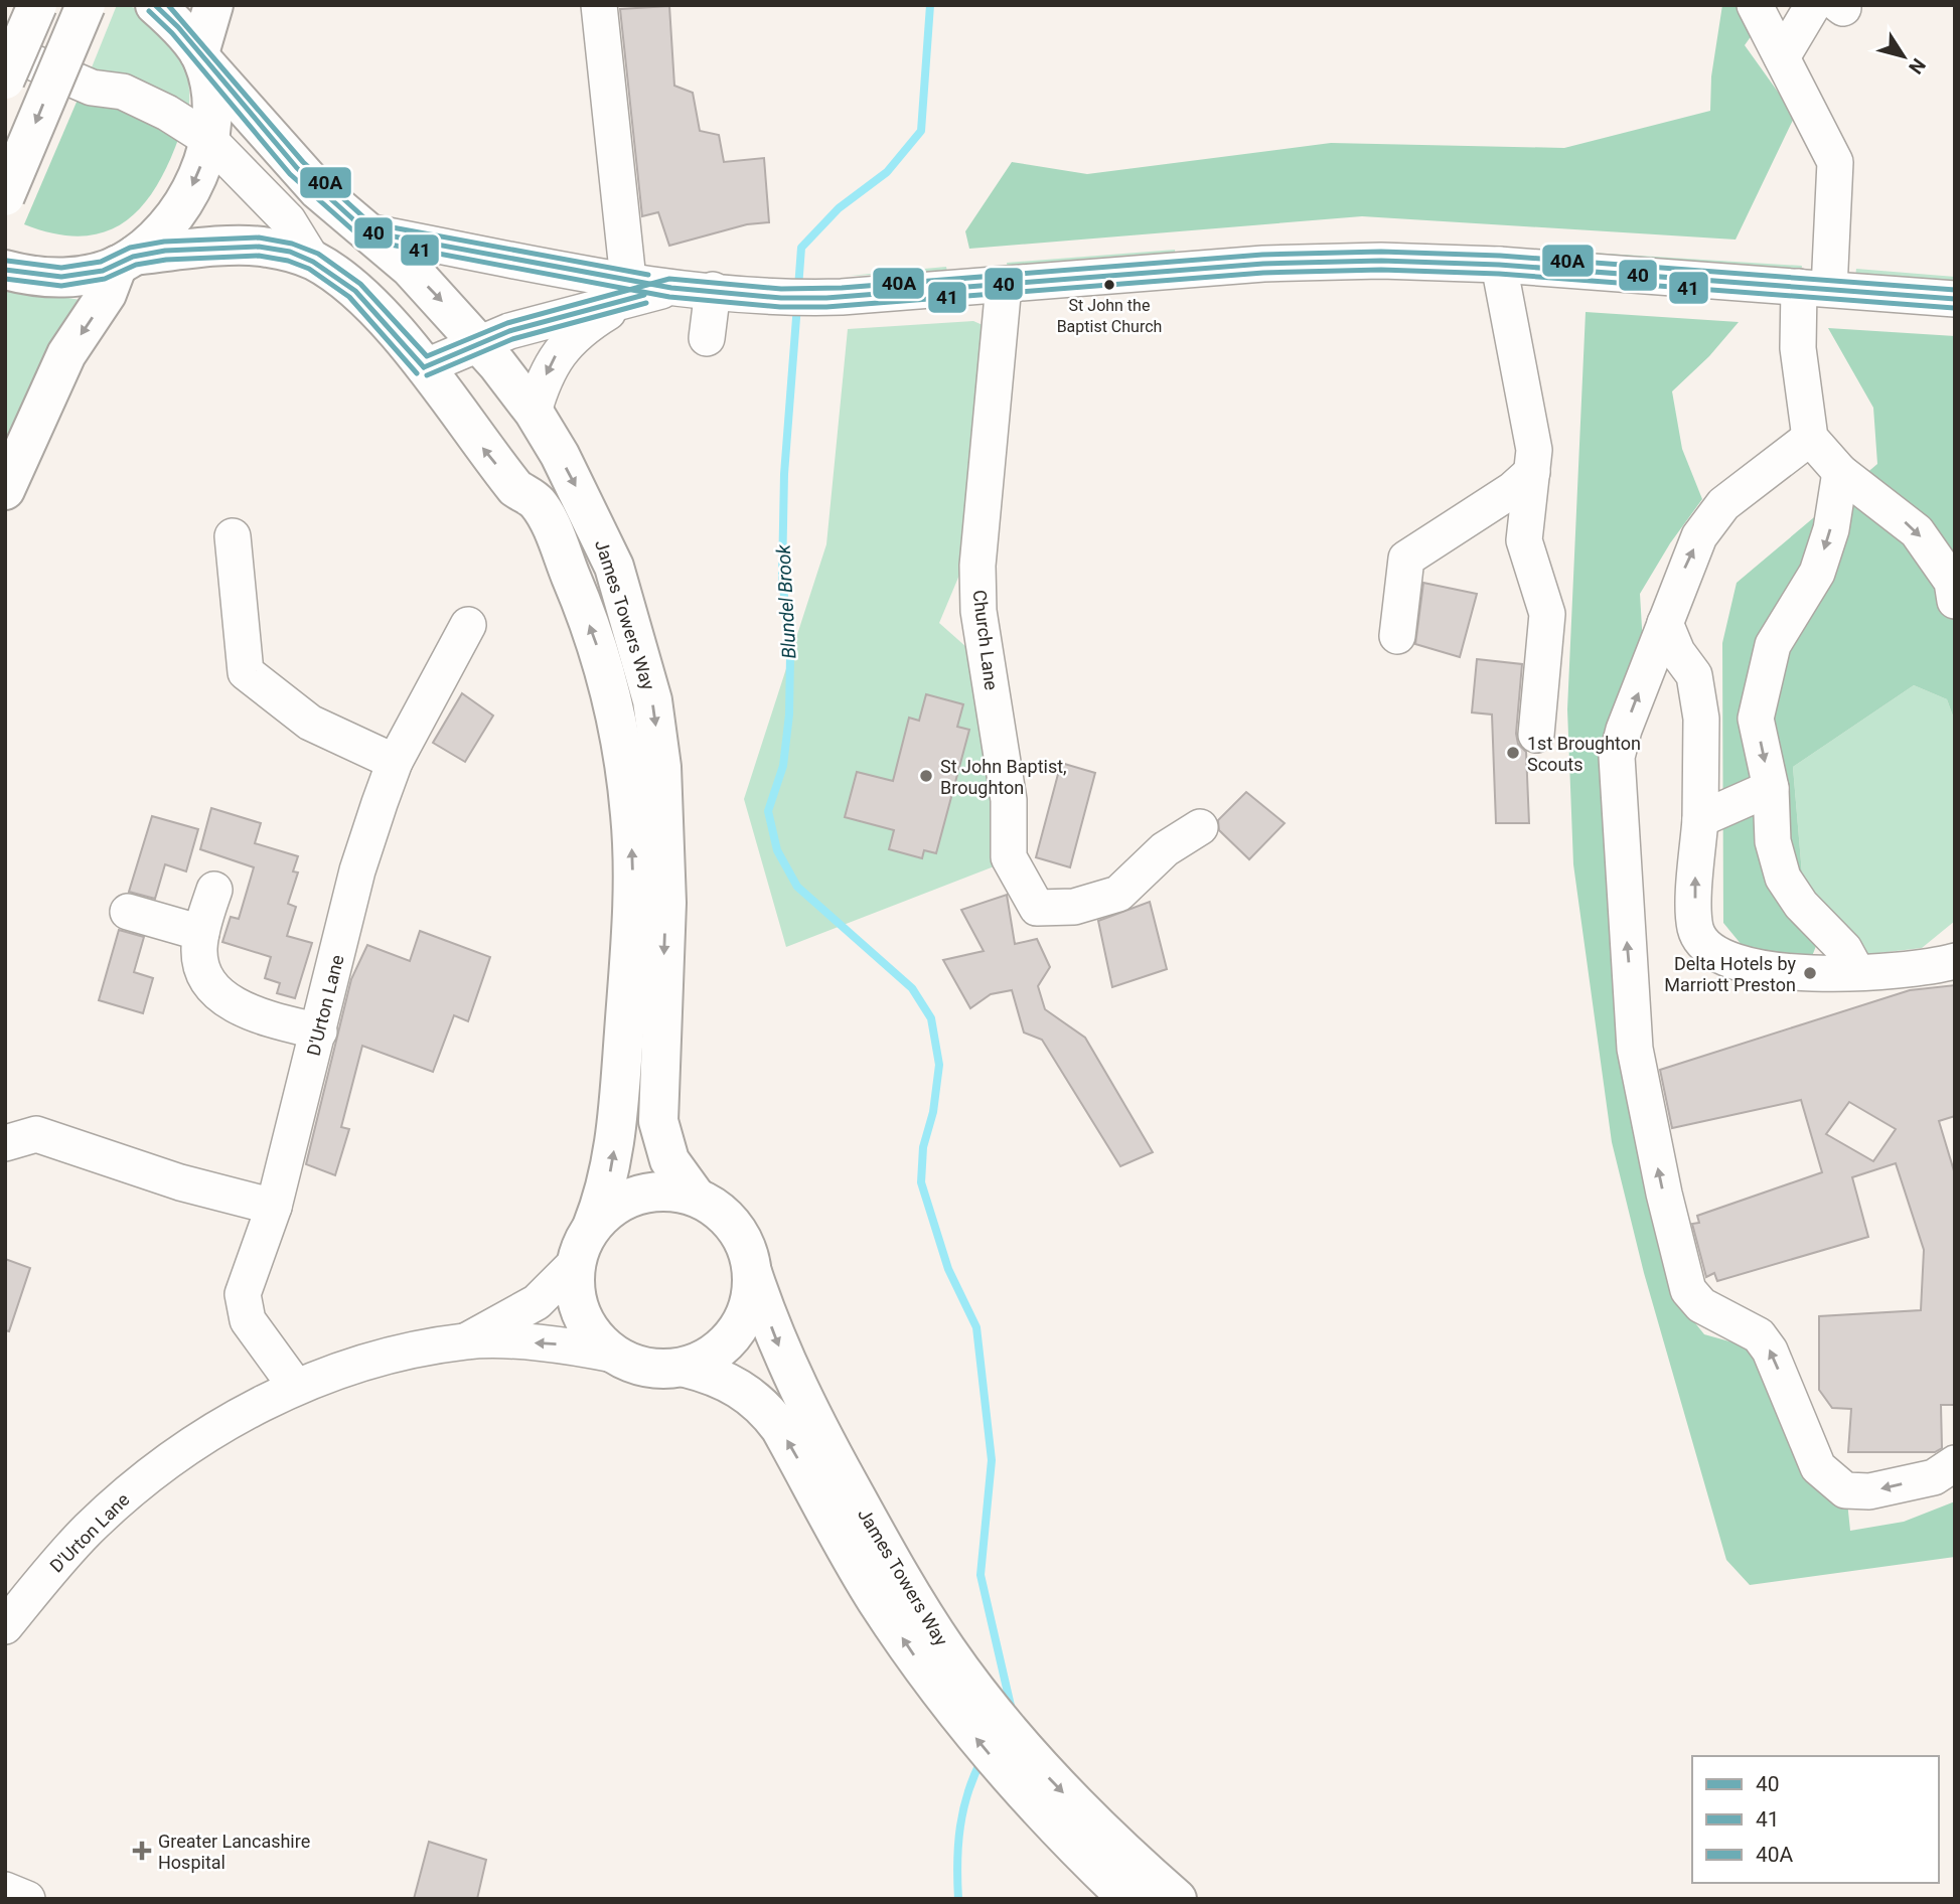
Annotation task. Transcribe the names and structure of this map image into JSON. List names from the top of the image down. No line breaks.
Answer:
{"streets":{"main road":["James Towers Way"],"street":["Church Lane","D'Urton Lane"]},"crossings":[["James Towers Way","D'Urton Lane"]],"water":["Blundel Brook"],"places":{"other":["St John the Baptist Church","1st Broughton Scouts","St John Baptist, Broughton","Delta Hotels by Marriott Preston"],"health":["Greater Lancashire Hospital"]},"lines":["transit line 40","transit line 40A","transit line 41"],"legend":["40","41","40A"],"north":"bottom right"}
